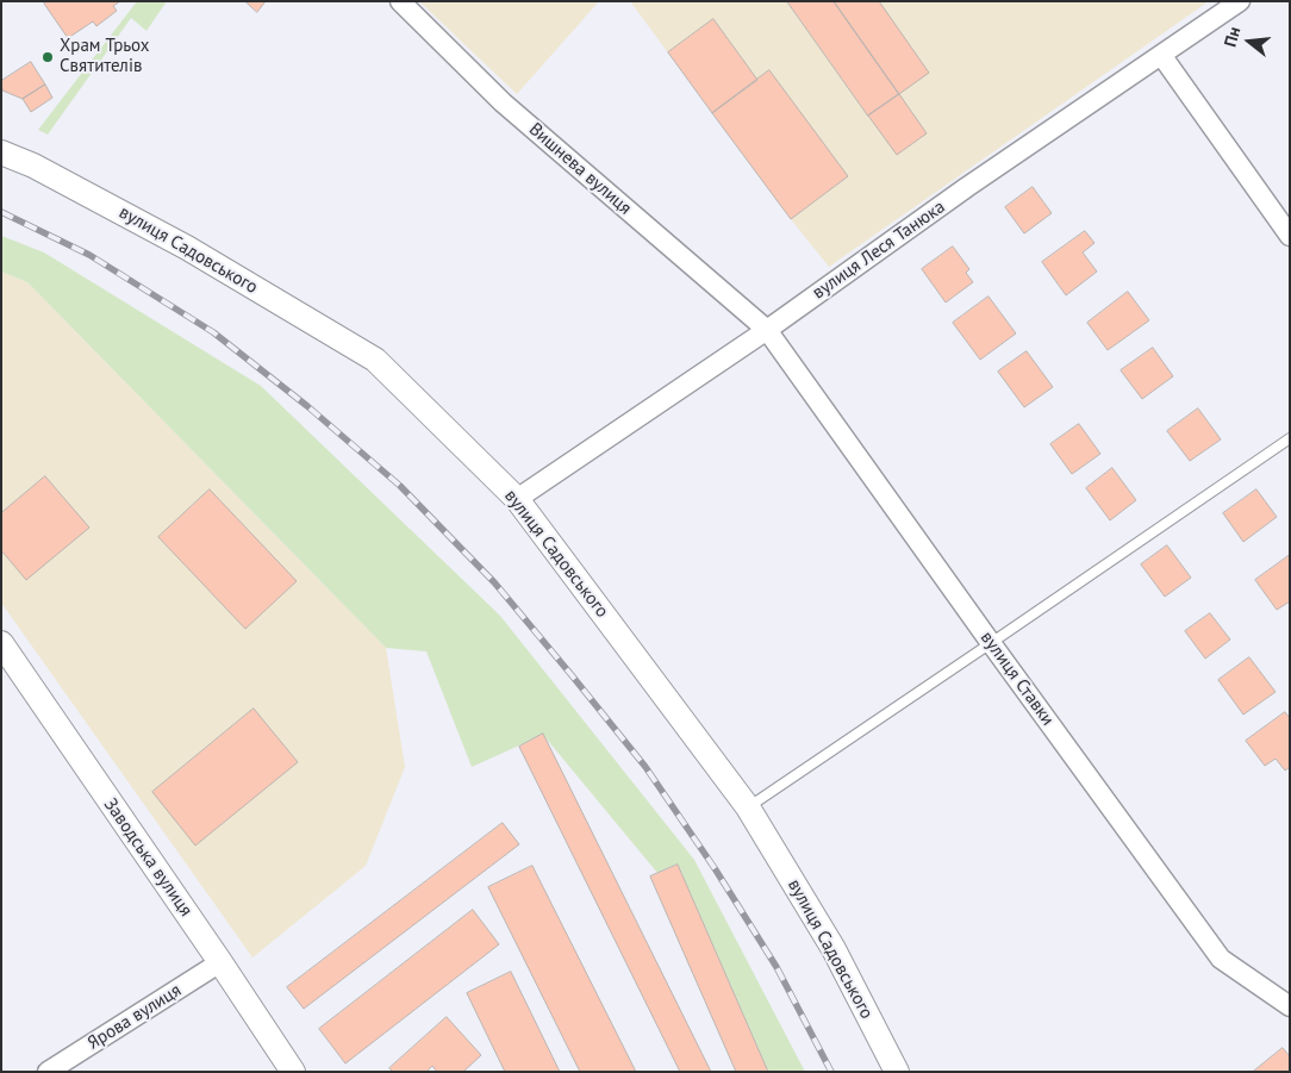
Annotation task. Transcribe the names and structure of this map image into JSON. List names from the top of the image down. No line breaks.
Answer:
{"streets":{"street":["Вишнева вулиця","вулиця Садовського","вулиця Леся Танюка","вулиця Ставки","Заводська вулиця","Ярова вулиця"]},"crossings":[["Вишнева вулиця","вулиця Леся Танюка"],["Вишнева вулиця","вулиця Ставки"],["вулиця Садовського","вулиця Леся Танюка"],["вулиця Леся Танюка","вулиця Ставки"],["Заводська вулиця","Ярова вулиця"]],"places":["Храм Трьох Святителів"],"north":"left"}
